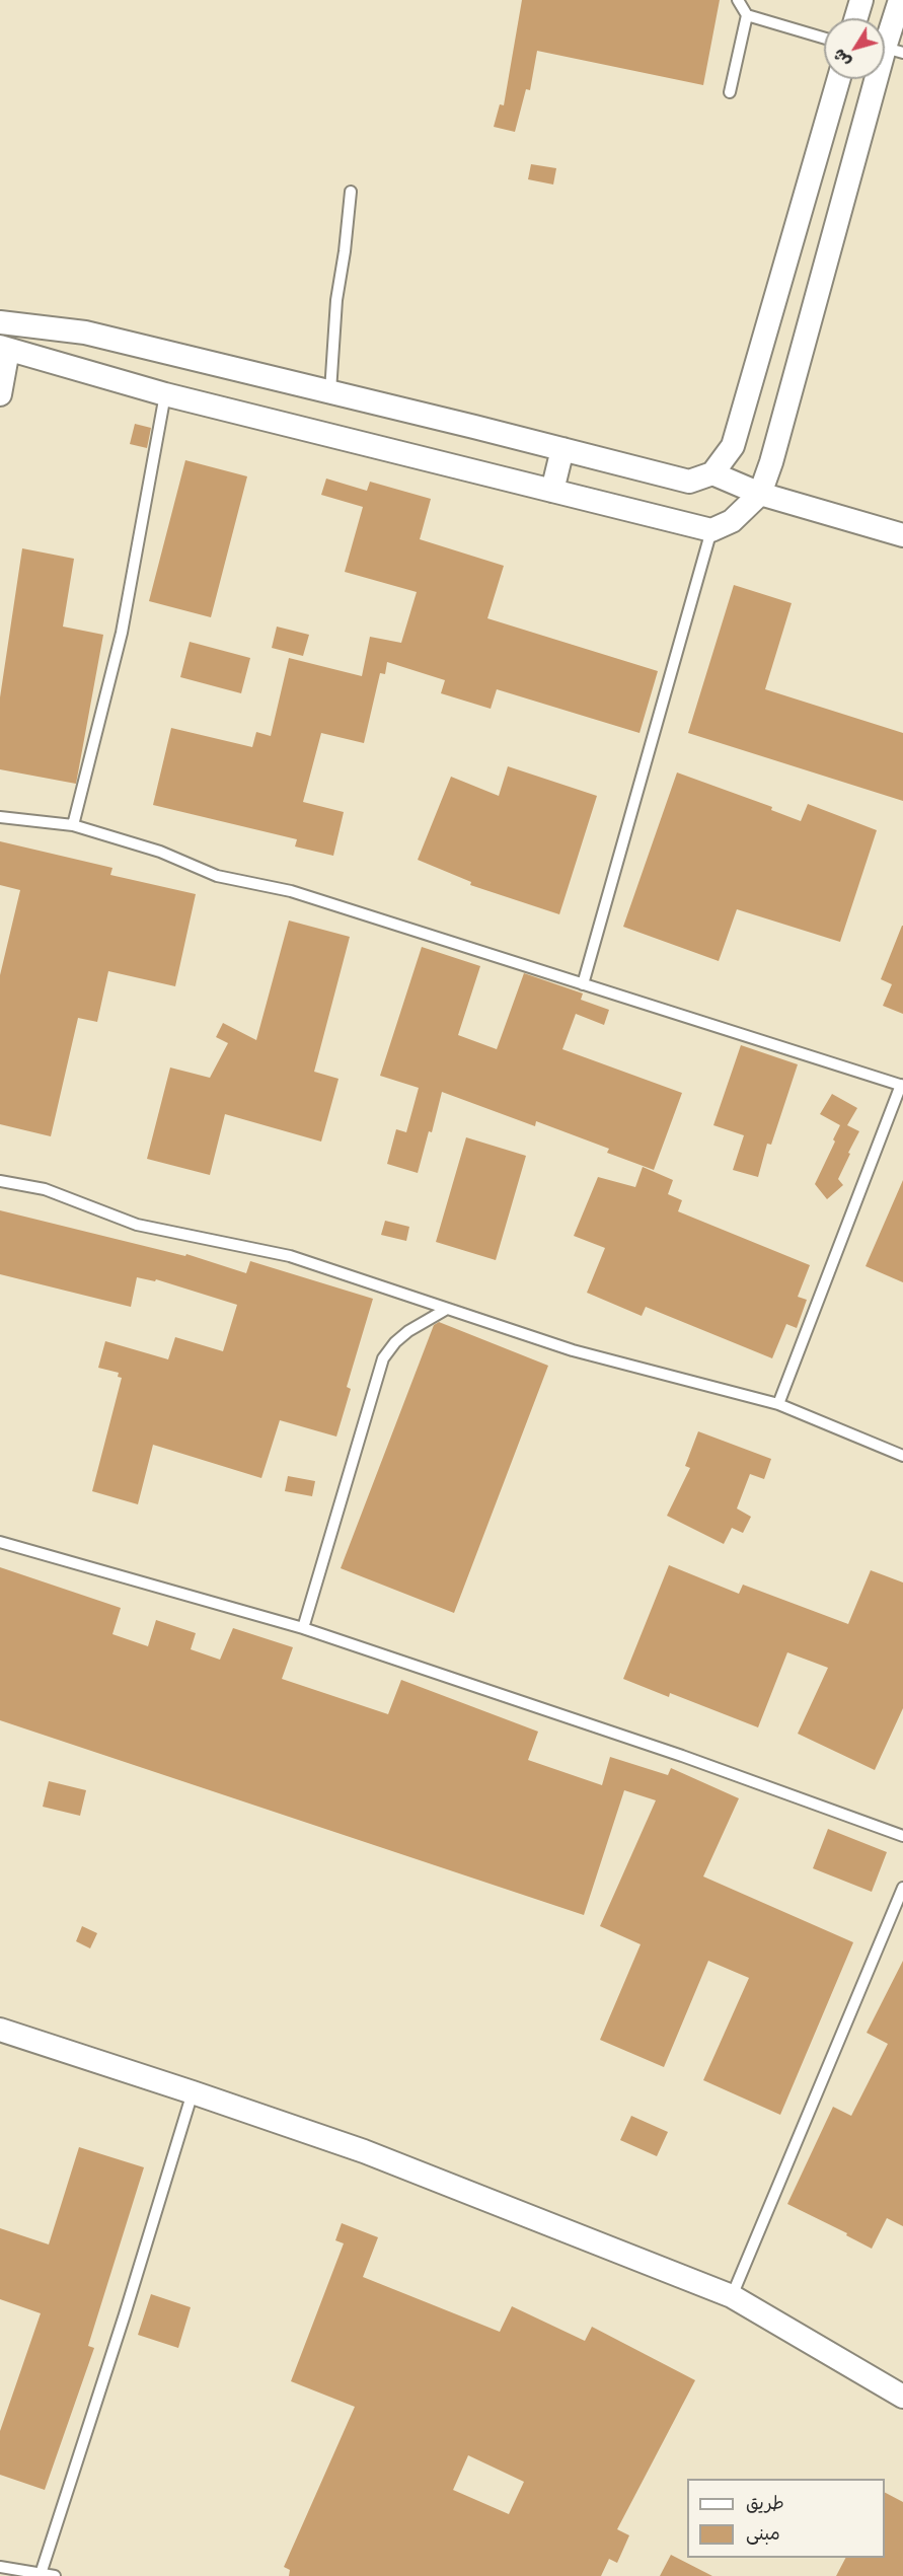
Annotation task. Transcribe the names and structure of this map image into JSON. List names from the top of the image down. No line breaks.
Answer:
{"legend":["طريق","مبنى"],"north":"bottom left"}
